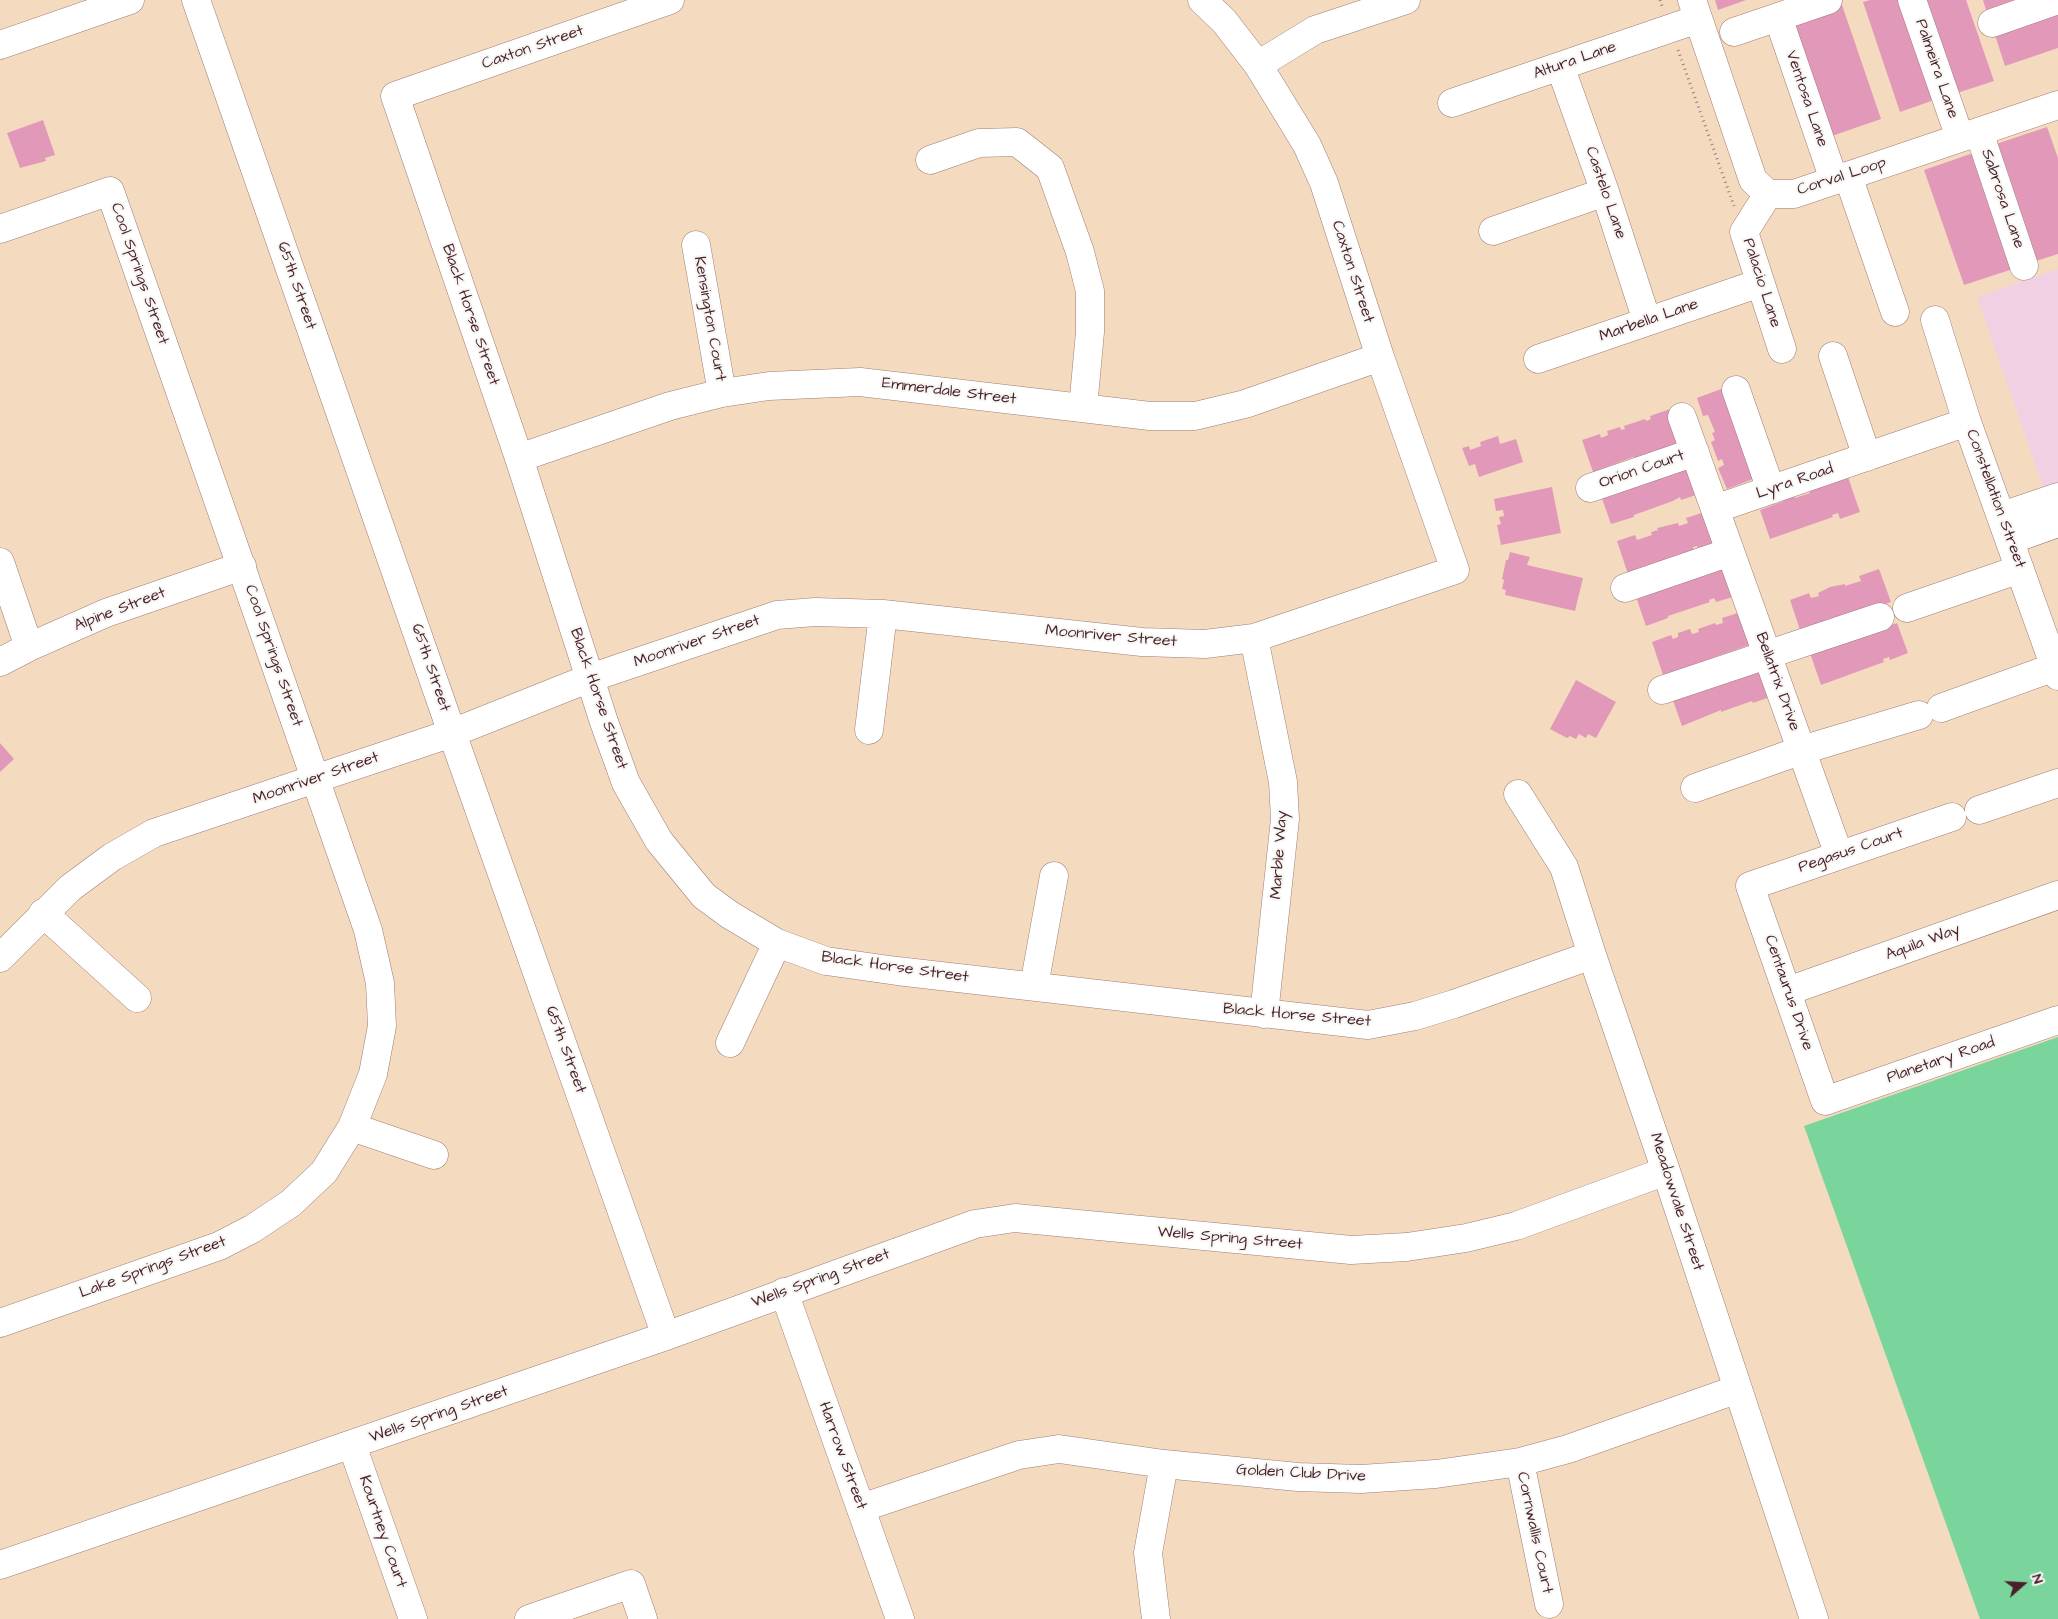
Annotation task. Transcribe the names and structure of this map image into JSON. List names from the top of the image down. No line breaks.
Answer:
{"streets":{"street":["Caxton Street","Altura Lane","Palmeira Lane","Ventosa Lane","Corval Loop","Castelo Lane","Sabrosa Lane","Cool Springs Street","Palacio Lane","65th Street","Black Horse Street","Kensington Court","Marbella Lane","Emmerdale Street","Orion Court","Lyra Road","Constellation Street","Alpine Street","Moonriver Street","Bellatrix Drive","Pegasus Court","Marble Way","Aquila Way","Centaurus Drive","Planetary Road","Meadowvale Street","Wells Spring Street","Lake Springs Street","Harrow Street","Golden Club Drive","Kourtney Court","Cornwallis Court"]},"crossings":[["Caxton Street","Black Horse Street"],["Caxton Street","Emmerdale Street"],["Caxton Street","Moonriver Street"],["Altura Lane","Castelo Lane"],["Palmeira Lane","Corval Loop"],["Palmeira Lane","Sabrosa Lane"],["Ventosa Lane","Corval Loop"],["Corval Loop","Sabrosa Lane"],["Corval Loop","Palacio Lane"],["Castelo Lane","Marbella Lane"],["Cool Springs Street","Alpine Street"],["Cool Springs Street","Moonriver Street"],["Cool Springs Street","Lake Springs Street"],["Palacio Lane","Marbella Lane"],["65th Street","Moonriver Street"],["65th Street","Wells Spring Street"],["Black Horse Street","Emmerdale Street"],["Black Horse Street","Moonriver Street"],["Black Horse Street","Marble Way"],["Black Horse Street","Meadowvale Street"],["Kensington Court","Emmerdale Street"],["Lyra Road","Constellation Street"],["Lyra Road","Bellatrix Drive"],["Moonriver Street","Marble Way"],["Bellatrix Drive","Pegasus Court"],["Pegasus Court","Centaurus Drive"],["Aquila Way","Centaurus Drive"],["Centaurus Drive","Planetary Road"],["Meadowvale Street","Wells Spring Street"],["Meadowvale Street","Golden Club Drive"],["Wells Spring Street","Harrow Street"],["Wells Spring Street","Kourtney Court"],["Harrow Street","Golden Club Drive"],["Golden Club Drive","Cornwallis Court"]],"north":"right"}
